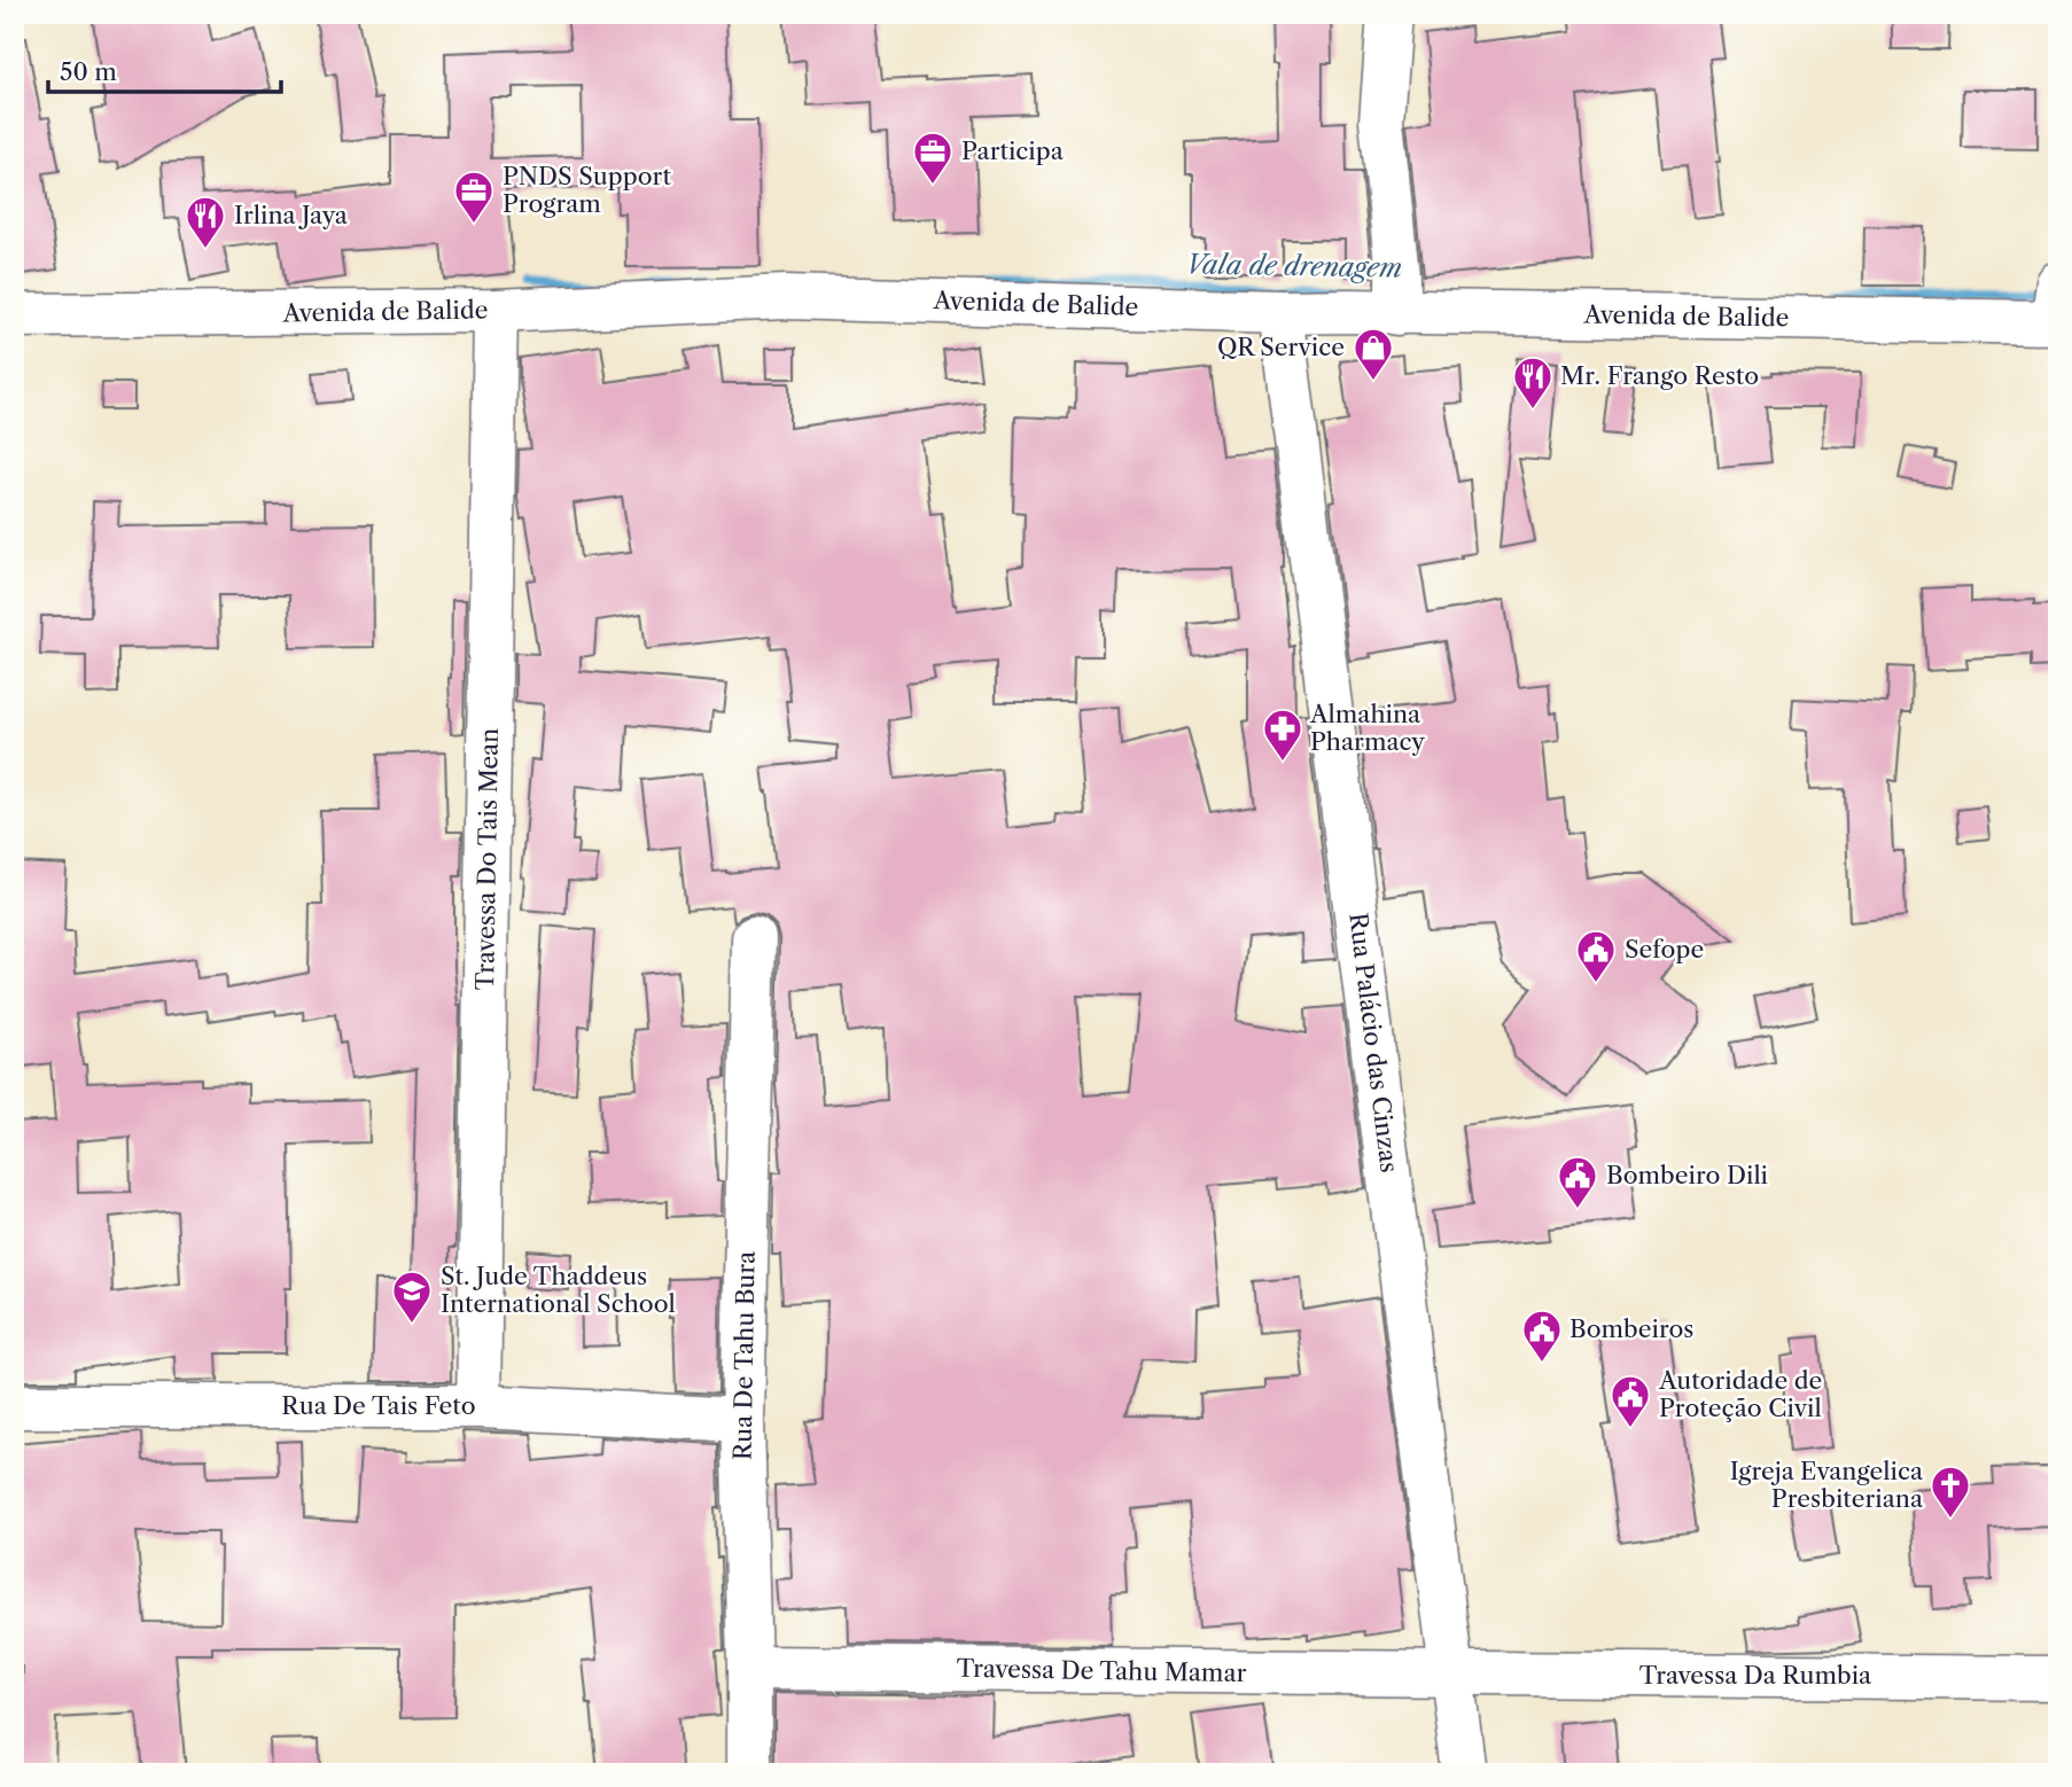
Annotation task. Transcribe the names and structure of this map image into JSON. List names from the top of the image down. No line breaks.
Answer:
{"streets":{"street":["Avenida de Balide","Travessa Do Tais Mean","Rua Palácio das Cinzas","Rua De Tahu Bura","Rua De Tais Feto","Travessa De Tahu Mamar","Travessa Da Rumbia"]},"crossings":[["Avenida de Balide","Travessa Do Tais Mean"],["Avenida de Balide","Rua Palácio das Cinzas"],["Travessa Do Tais Mean","Rua De Tais Feto"],["Rua Palácio das Cinzas","Travessa De Tahu Mamar"],["Rua Palácio das Cinzas","Travessa Da Rumbia"],["Rua De Tahu Bura","Rua De Tais Feto"],["Rua De Tahu Bura","Travessa De Tahu Mamar"],["Travessa De Tahu Mamar","Travessa Da Rumbia"]],"water":["Vala de drenagem"],"places":{"office":["Participa","PNDS Support Program"],"restaurant":["Irlina Jaya","Mr. Frango Resto"],"shop":["QR Service"],"pharmacy":["Almahina Pharmacy"],"public building":["Sefope","Bombeiro Dili","Bombeiros","Autoridade de Proteção Civil"],"school or university":["St. Jude Thaddeus International School"],"church":["Igreja Evangelica Presbiteriana"]},"scale_bar":"50 m"}
